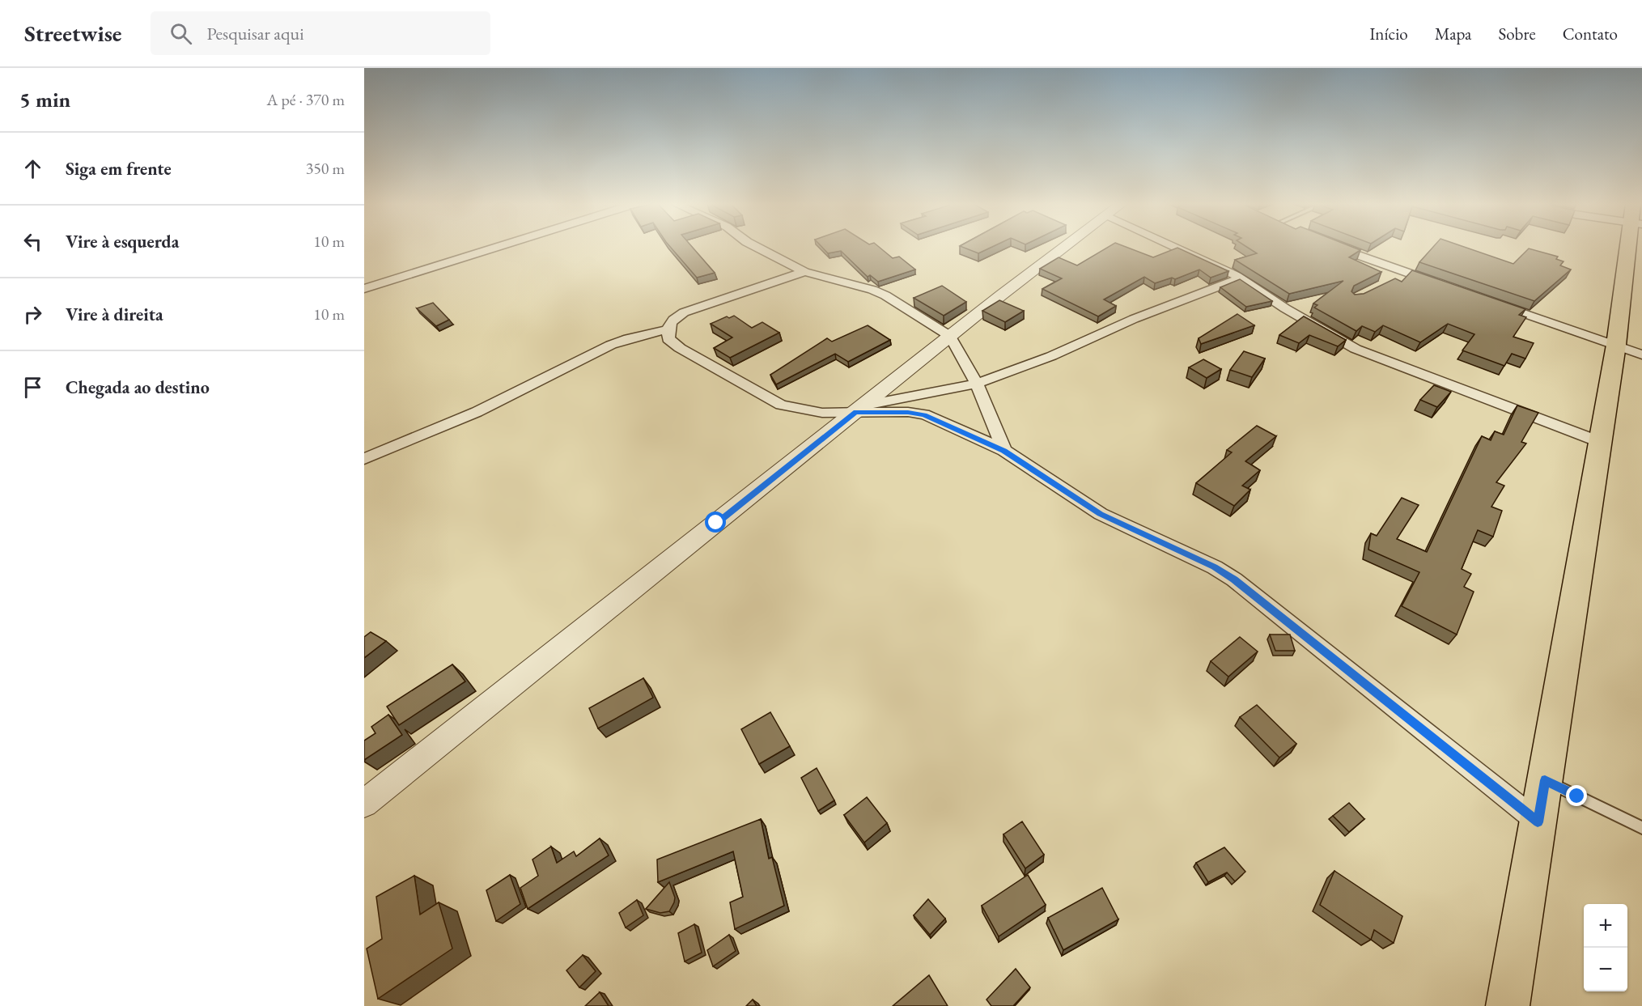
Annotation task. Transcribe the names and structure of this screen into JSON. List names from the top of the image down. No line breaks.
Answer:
{"page":{"header":"Streetwise","search":"Pesquisar aqui","nav":["Início","Mapa","Sobre","Contato"],"heading":["5 min","A pé · 370 m"],"list":[["Siga em frente","350 m"],["Vire à esquerda","10 m"],["Vire à direita","10 m"],"Chegada ao destino"],"map_buttons":["+","−"]}}
